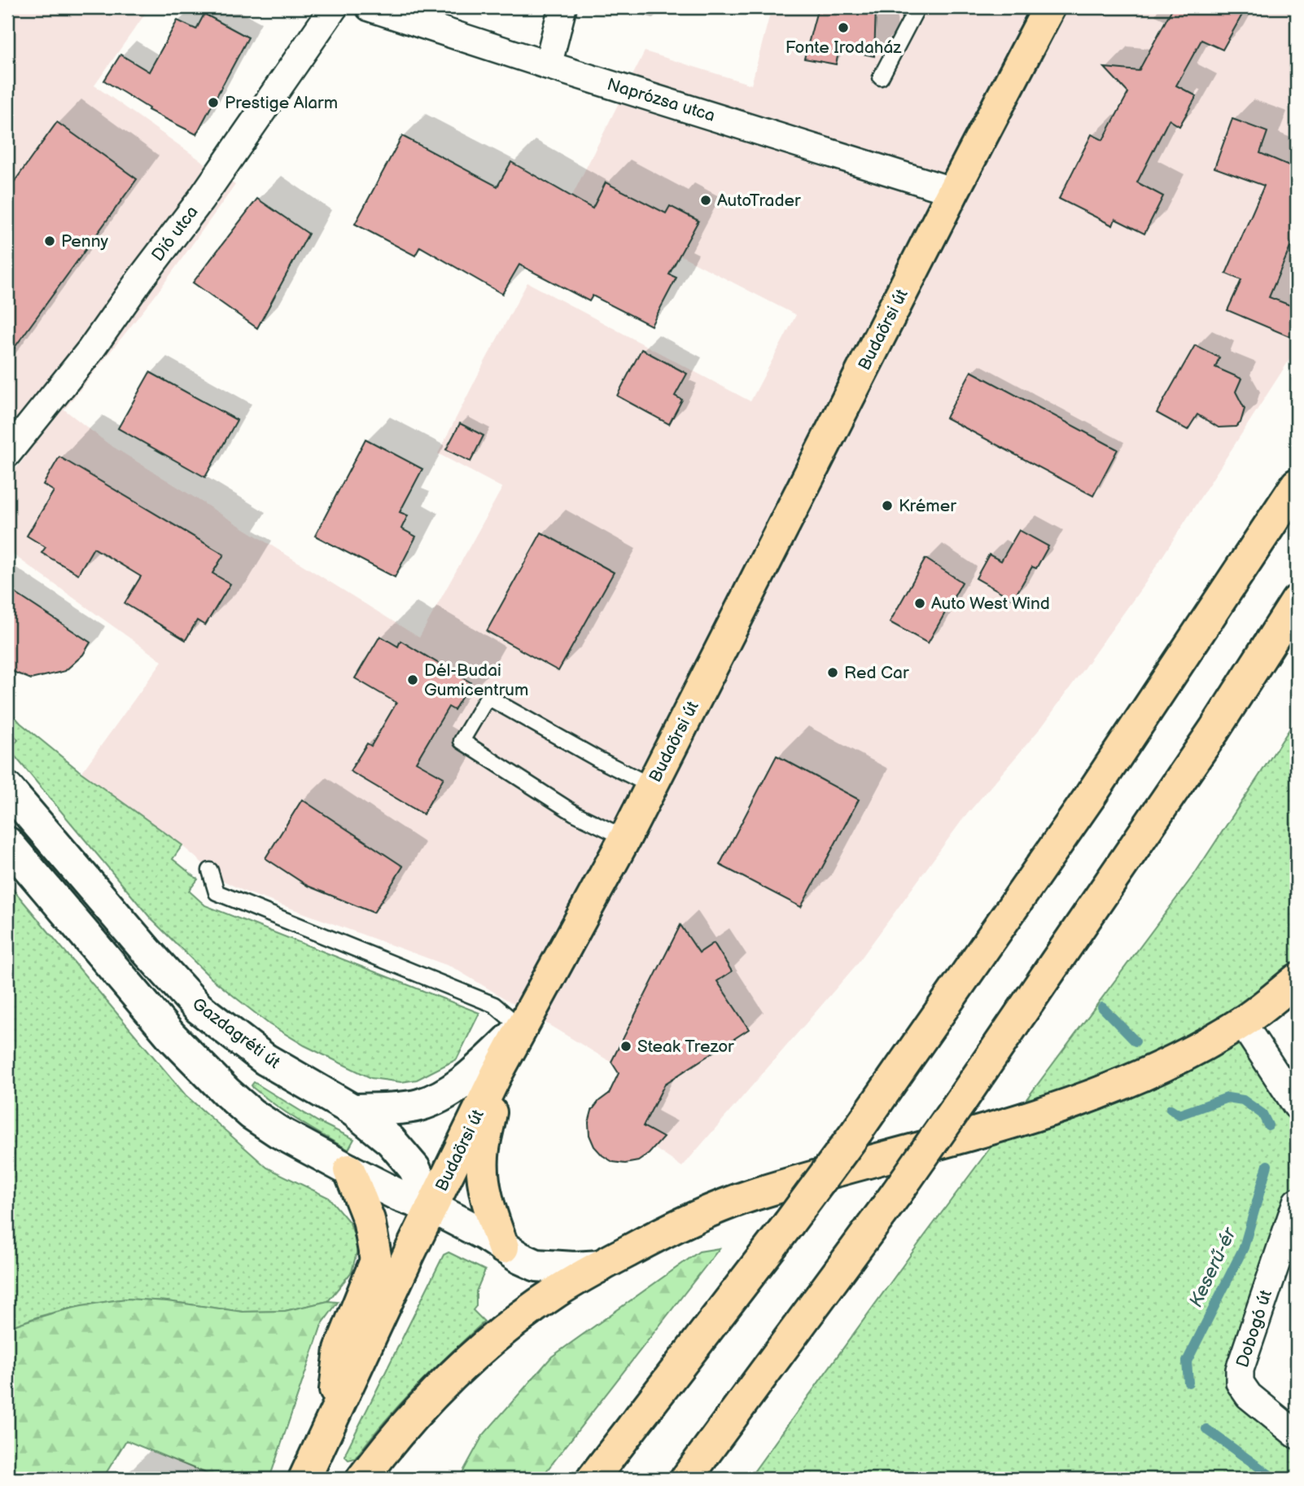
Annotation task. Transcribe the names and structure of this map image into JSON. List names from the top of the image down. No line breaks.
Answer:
{"streets":{"main road":["Budaörsi út"],"street":["Naprózsa utca","Dió utca","Gazdagréti út","Dobogó út"]},"crossings":[["Naprózsa utca","Budaörsi út"],["Budaörsi út","Gazdagréti út"]],"water":["Keserű-ér"],"places":["Fonte Irodaház","Prestige Alarm","AutoTrader","Penny","Krémer","Auto West Wind","Red Car","Dél-Budai Gumicentrum","Steak Trezor"]}
